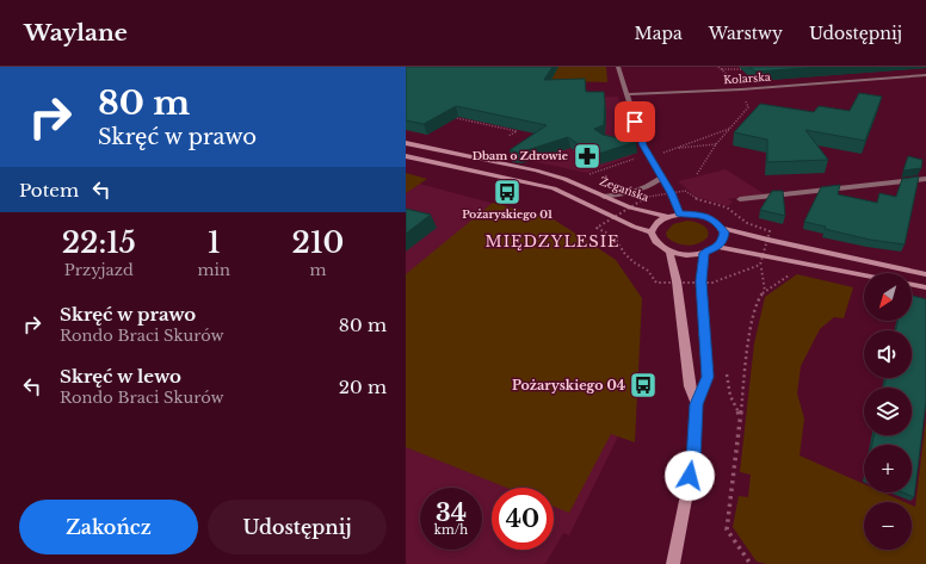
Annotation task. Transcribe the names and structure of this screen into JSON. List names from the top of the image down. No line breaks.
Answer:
{"streets":{"street":["Kolarska","Żegańska"]},"districts":["MIĘDZYLESIE"],"places":{"pharmacy":["Dbam o Zdrowie"],"bus stop":["Pożaryskiego 01","Pożaryskiego 04"]},"north":"bottom left","page":{"header":"Waylane","nav":["Mapa","Warstwy","Udostępnij"],"turn":["80 m","Skręć w prawo"],"then":"Potem","eta":["22:15","Przyjazd","1","min","210","m"],"map_buttons":["+","−"],"list":[{"name":"Skręć w prawo","note":"Rondo Braci Skurów","value":"80 m"},{"name":"Skręć w lewo","note":"Rondo Braci Skurów","value":"20 m"}],"speed":"34 km/h","limit":"40","buttons":["Zakończ","Udostępnij"]}}
